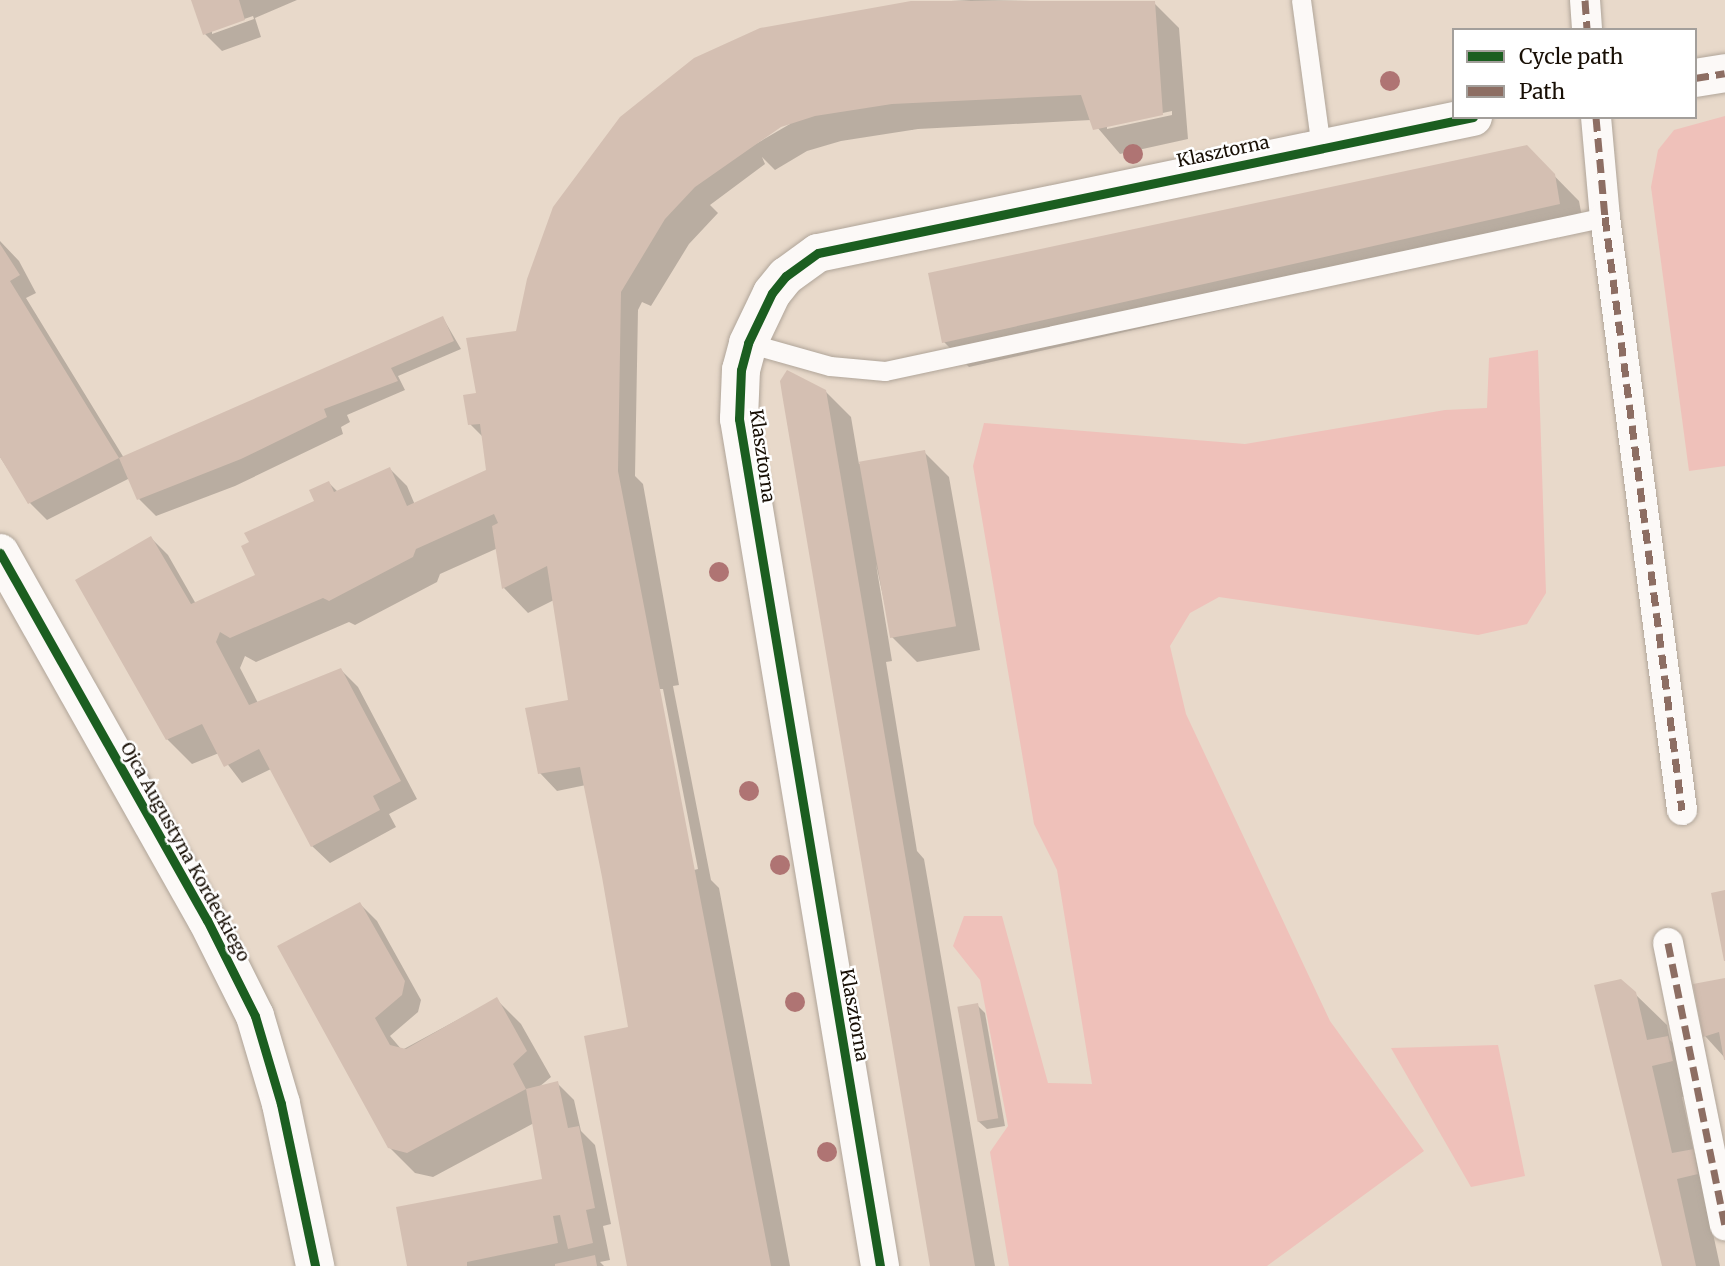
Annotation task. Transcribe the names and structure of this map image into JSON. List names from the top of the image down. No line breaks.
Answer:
{"streets":{"street":["Klasztorna","Ojca Augustyna Kordeckiego"]},"legend":["Cycle path","Path"]}
